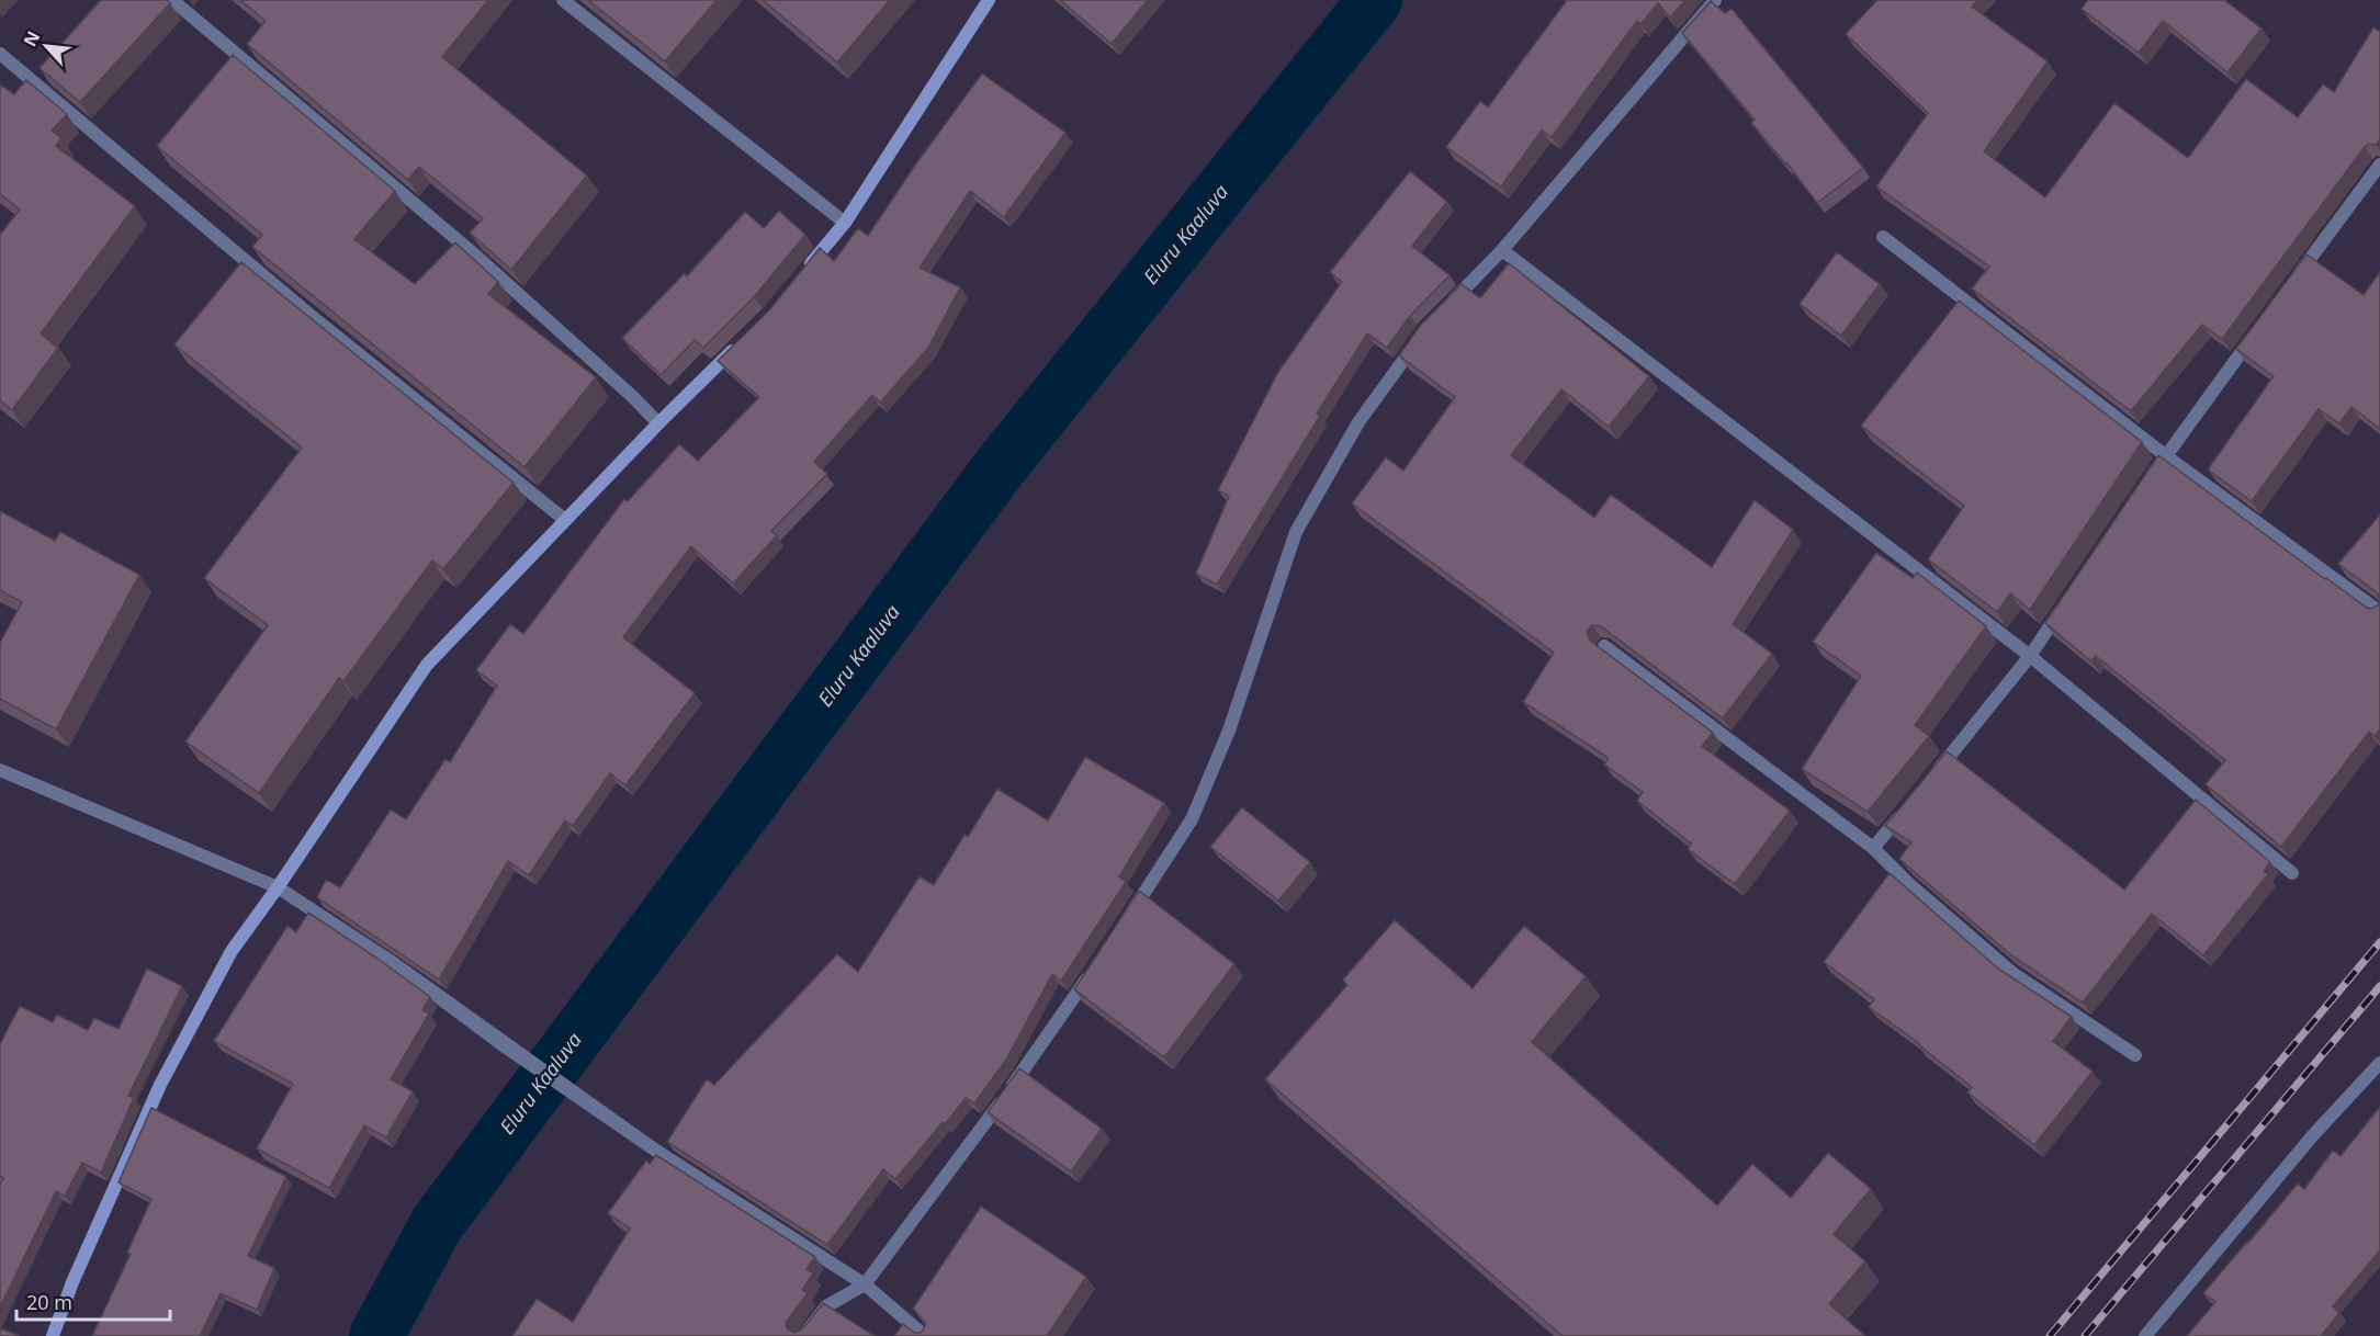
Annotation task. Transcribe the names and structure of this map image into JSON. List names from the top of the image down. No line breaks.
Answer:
{"water":["Eluru Kaaluva"],"scale_bar":"20 m","north":"top left"}
